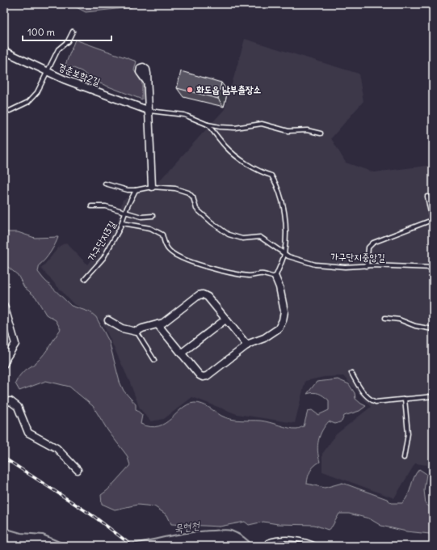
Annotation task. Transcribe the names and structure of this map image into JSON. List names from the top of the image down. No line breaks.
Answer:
{"streets":{"street":["경춘보학2길"],"lane":["가구단지3길","가구단지중앙길"]},"crossings":[["가구단지3길","가구단지중앙길"]],"water":["묵현천"],"places":["화도읍 남부출장소"],"scale_bar":"100 m"}
